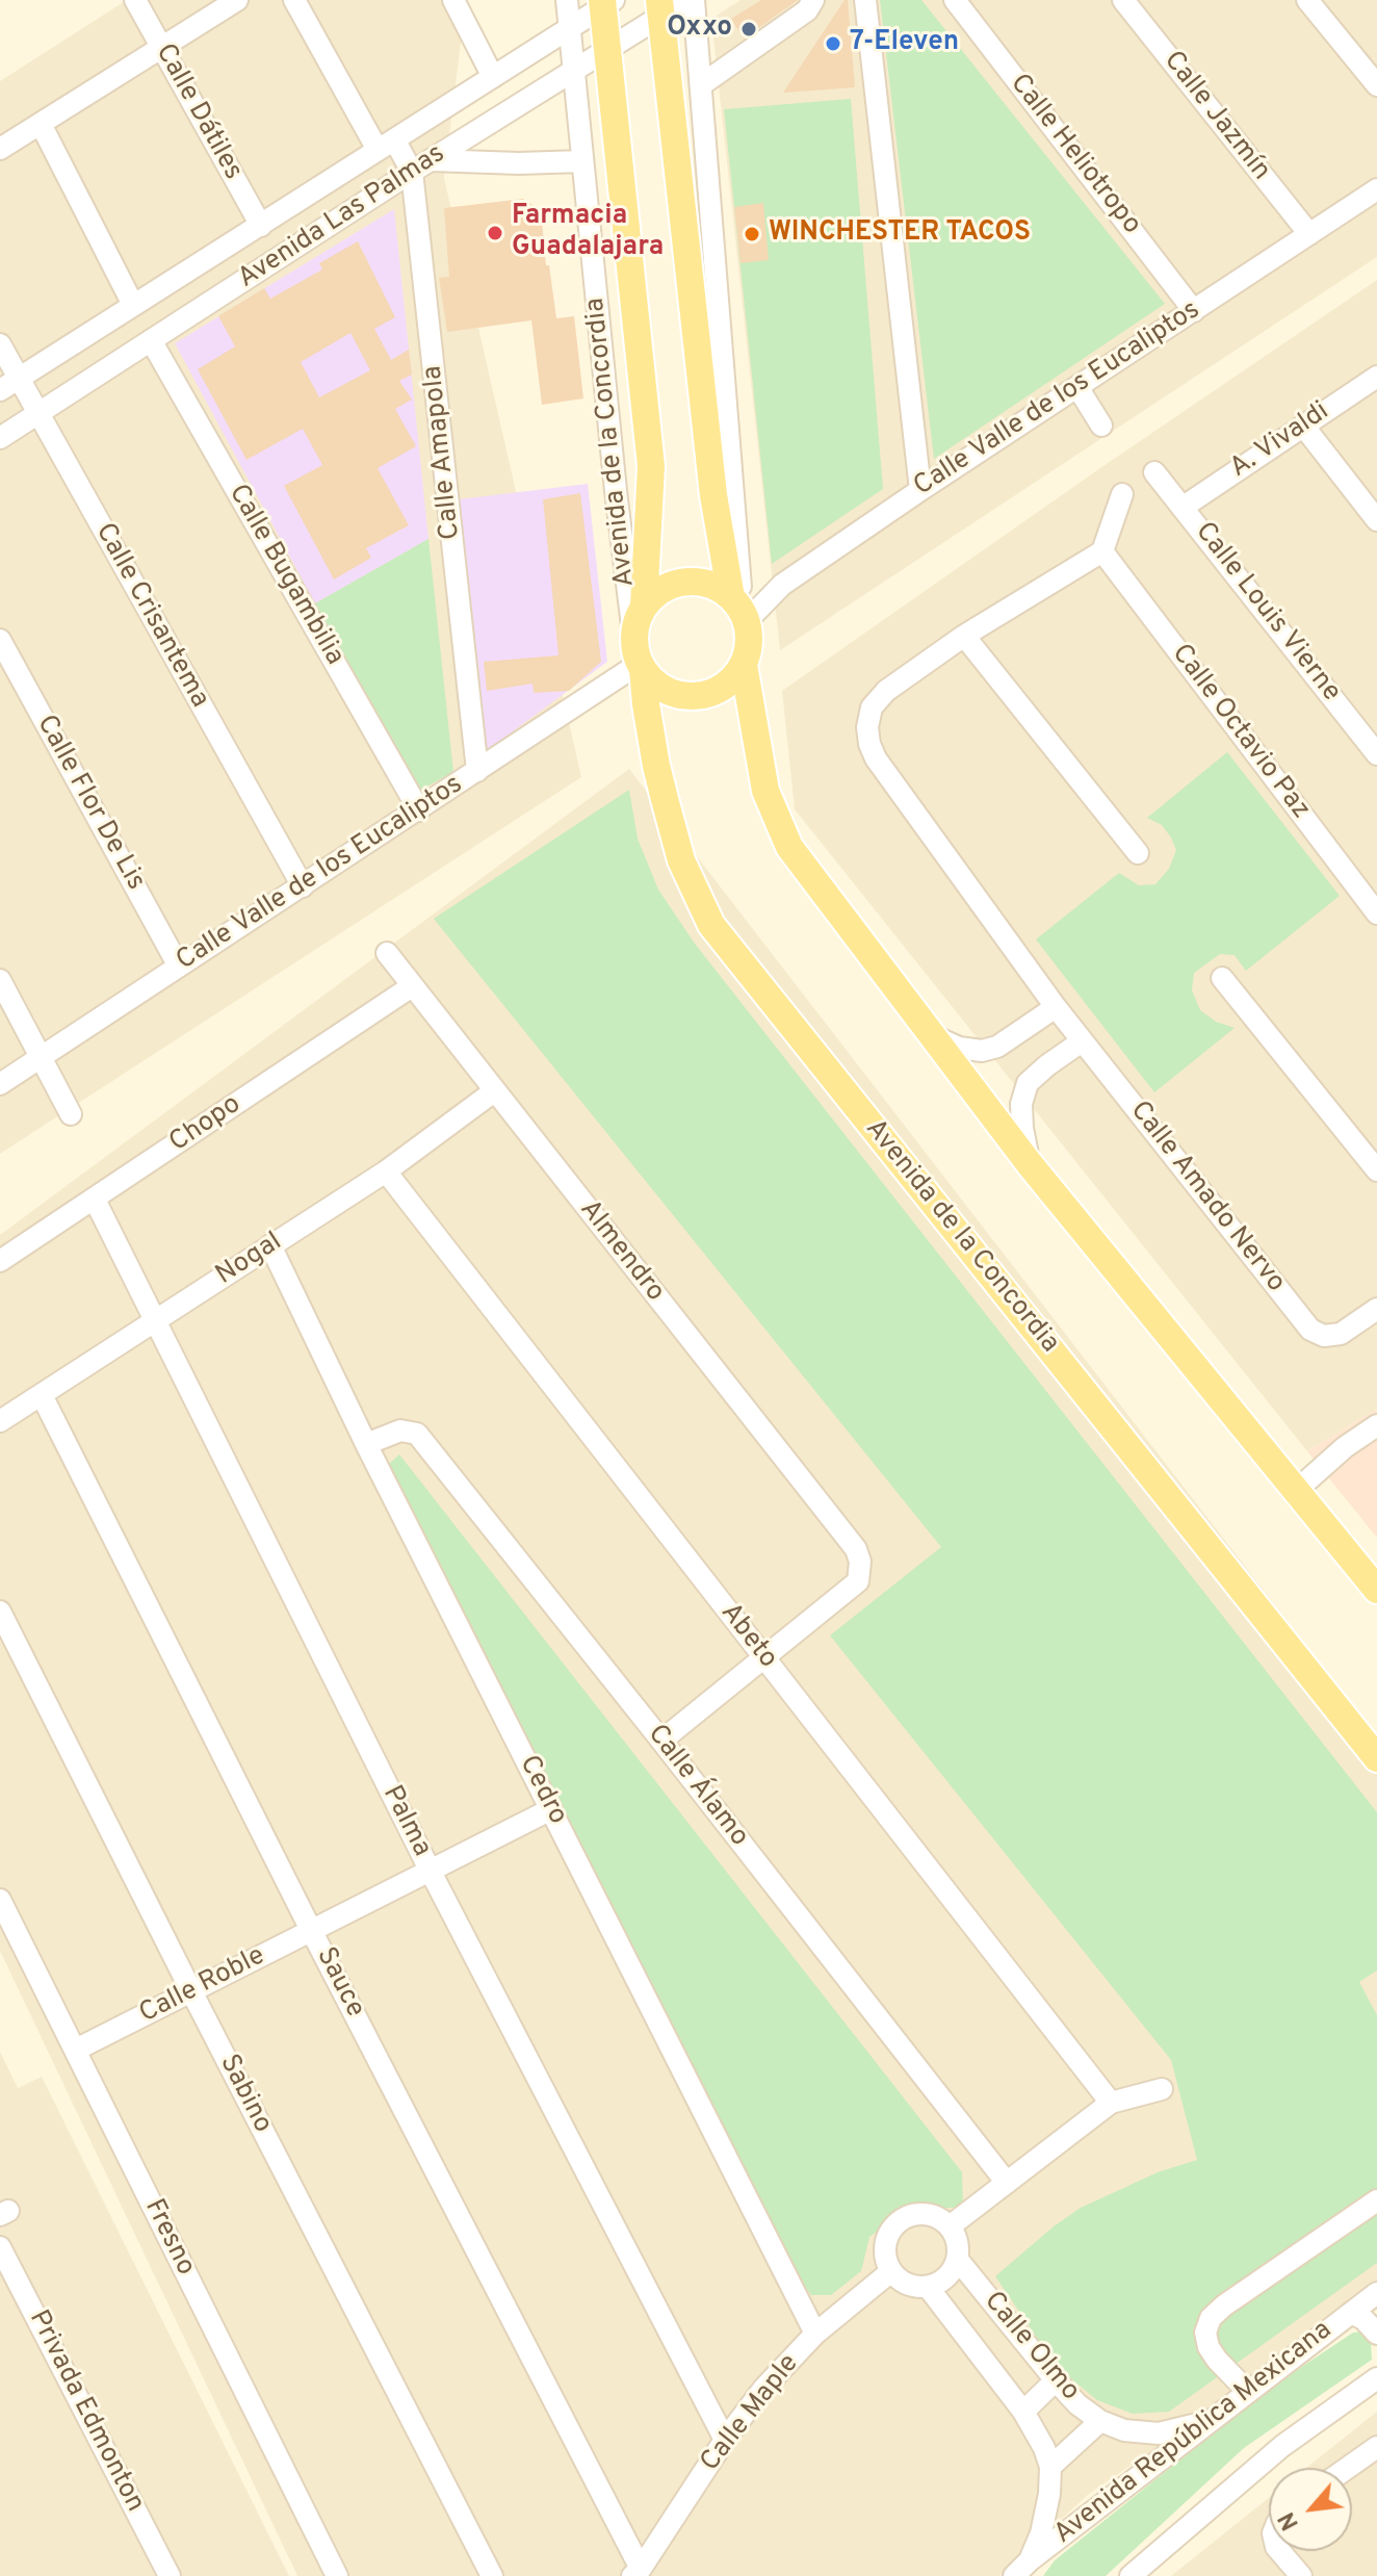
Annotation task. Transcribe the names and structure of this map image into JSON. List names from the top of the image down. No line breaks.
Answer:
{"streets":{"main road":["Avenida de la Concordia"],"street":["Calle Dátiles","Calle Jazmín","Calle Heliotropo","Avenida Las Palmas","Calle Valle de los Eucaliptos","A. Vivaldi","Calle Amapola","Calle Bugambilia","Calle Louis Vierne","Calle Crisantema","Calle Octavio Paz","Calle Flor De Lis","Chopo","Calle Amado Nervo","Almendro","Nogal","Abeto","Calle Álamo","Cedro","Palma","Sauce","Calle Roble","Sabino","Fresno","Calle Olmo","Privada Edmonton","Calle Maple","Avenida República Mexicana"]},"crossings":[["Calle Dátiles","Avenida Las Palmas"],["Calle Jazmín","Calle Valle de los Eucaliptos"],["Calle Heliotropo","Calle Valle de los Eucaliptos"],["Avenida Las Palmas","Avenida de la Concordia"],["Avenida Las Palmas","Calle Amapola"],["Avenida Las Palmas","Calle Bugambilia"],["Avenida Las Palmas","Calle Crisantema"],["Calle Valle de los Eucaliptos","Avenida de la Concordia"],["Calle Valle de los Eucaliptos","Calle Amapola"],["Calle Valle de los Eucaliptos","Calle Bugambilia"],["Calle Valle de los Eucaliptos","Calle Crisantema"],["Calle Valle de los Eucaliptos","Calle Flor De Lis"],["A. Vivaldi","Calle Louis Vierne"],["Chopo","Almendro"],["Chopo","Palma"],["Almendro","Nogal"],["Almendro","Abeto"],["Nogal","Abeto"],["Nogal","Cedro"],["Nogal","Palma"],["Nogal","Sauce"],["Calle Álamo","Cedro"],["Cedro","Calle Roble"],["Cedro","Calle Maple"],["Palma","Calle Roble"],["Palma","Calle Maple"],["Sauce","Calle Roble"],["Sauce","Calle Maple"],["Calle Roble","Sabino"],["Calle Roble","Fresno"],["Calle Olmo","Calle Maple"],["Calle Olmo","Avenida República Mexicana"]],"places":["Oxxo","7-Eleven","Farmacia Guadalajara","WINCHESTER TACOS"],"north":"bottom left"}
